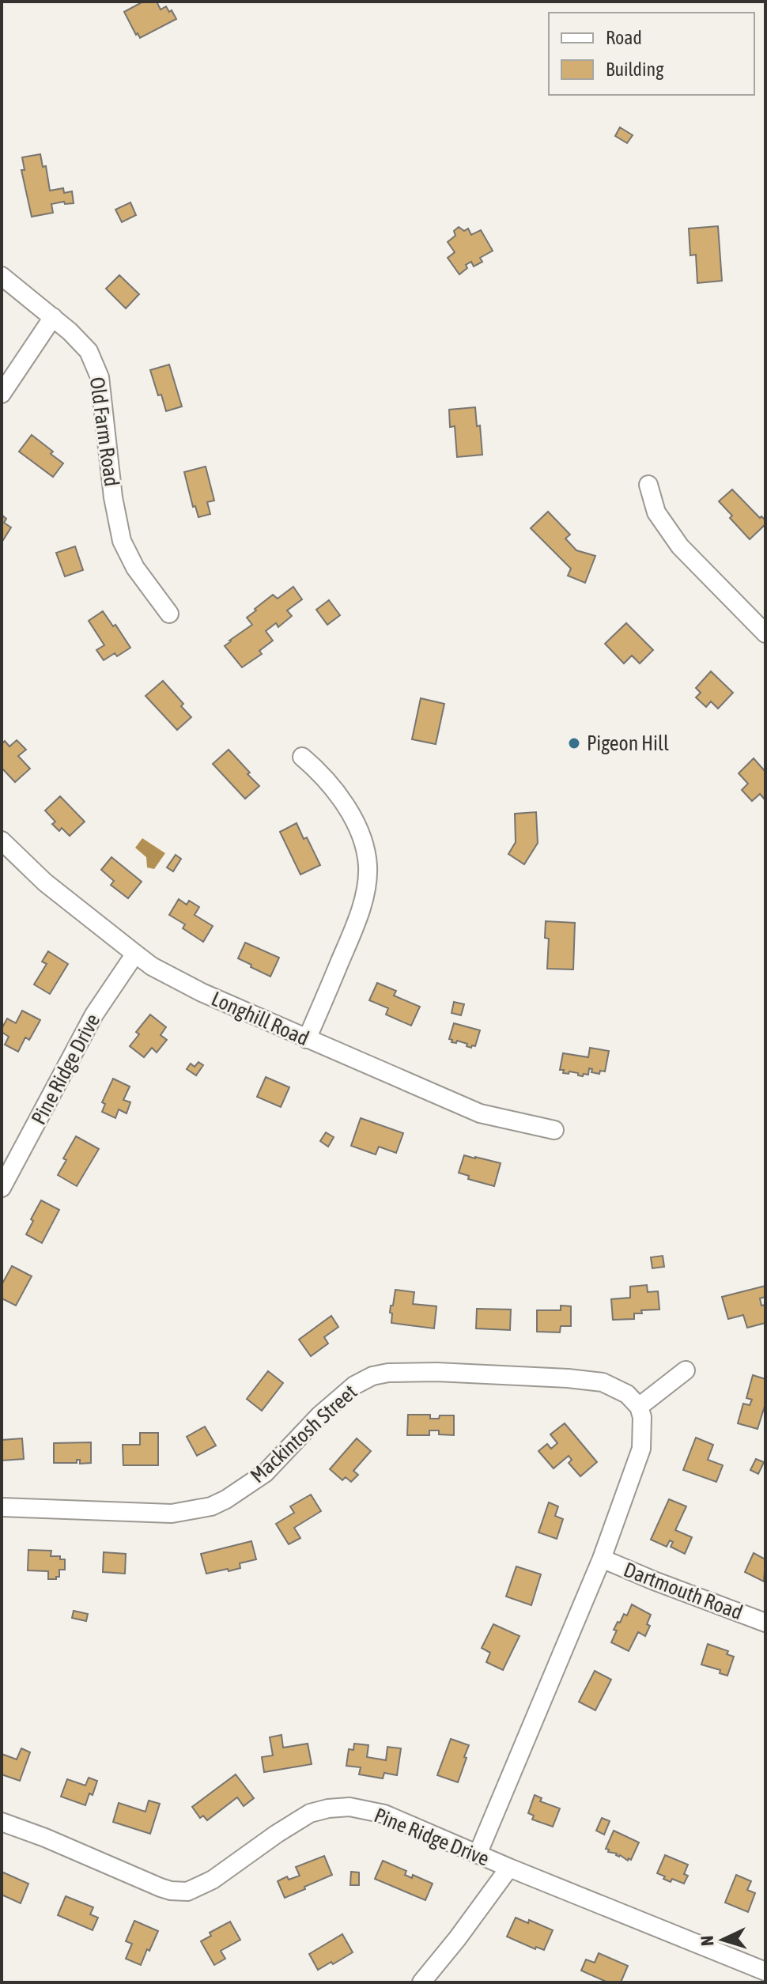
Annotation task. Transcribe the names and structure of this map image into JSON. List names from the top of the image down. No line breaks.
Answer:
{"streets":{"street":["Old Farm Road","Longhill Road","Pine Ridge Drive","Mackintosh Street","Dartmouth Road"]},"crossings":[["Longhill Road","Pine Ridge Drive"]],"places":["Pigeon Hill"],"legend":["Road","Building"],"north":"left"}
